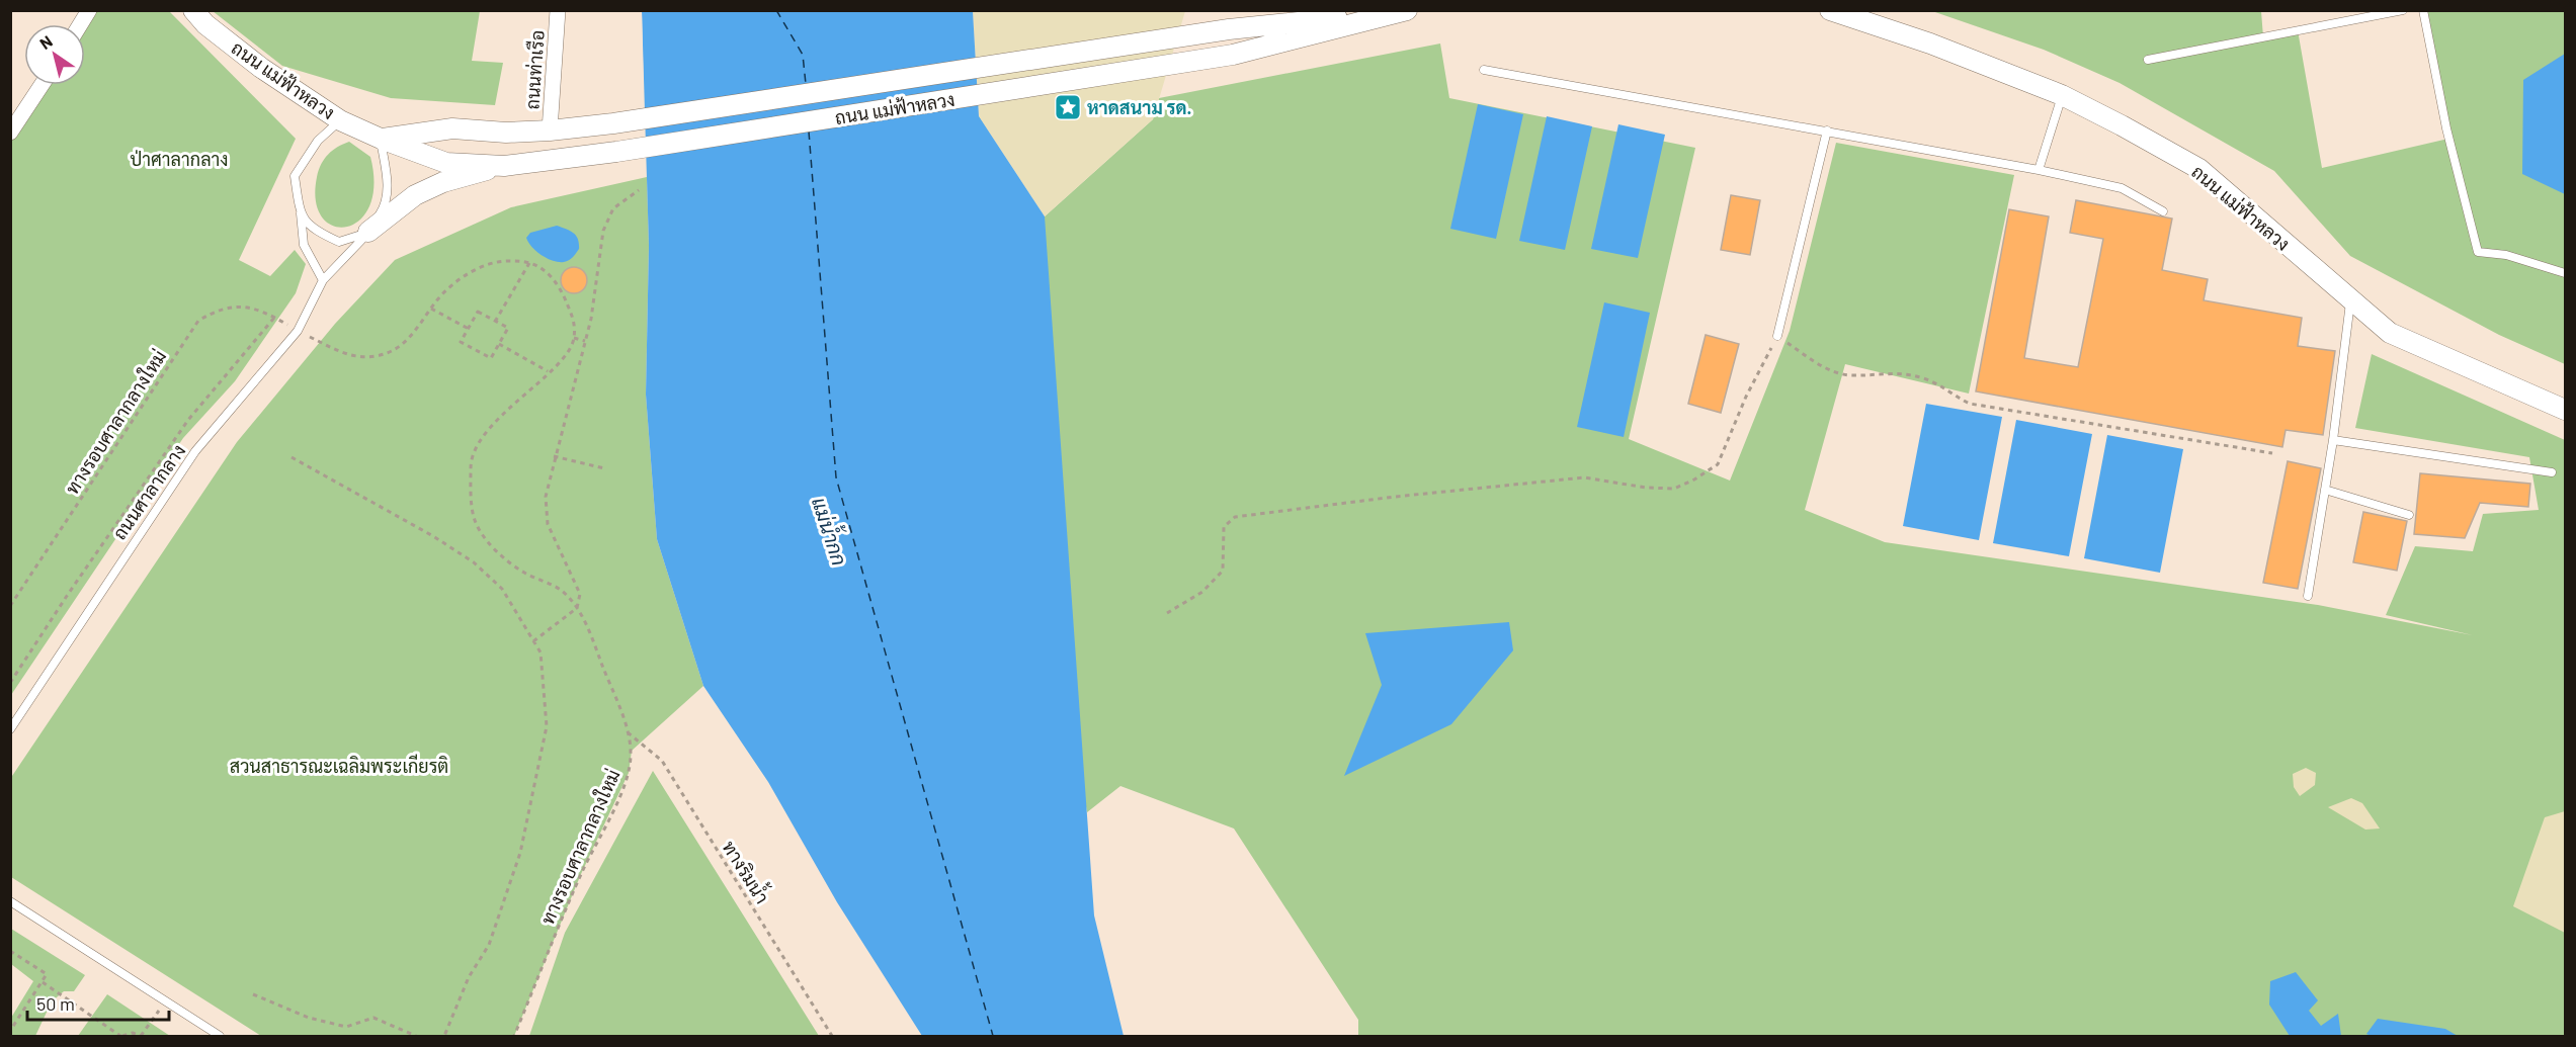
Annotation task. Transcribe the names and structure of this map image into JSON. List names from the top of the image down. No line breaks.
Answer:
{"streets":{"street":["ถนนท่าเรือ","ถนน แม่ฟ้าหลวง"],"lane":["ถนนศาลากลาง"],"path":["ทางรอบศาลากลางใหม่","ทางริมน้ำ"]},"crossings":[["ถนนท่าเรือ","ถนน แม่ฟ้าหลวง"],["ถนน แม่ฟ้าหลวง","ถนนศาลากลาง"],["ทางรอบศาลากลางใหม่","ทางริมน้ำ"]],"water":["แม่น้ำกก"],"parks":["ป่าศาลากลาง","สวนสาธารณะเฉลิมพระเกียรติ"],"places":{"place":["หาดสนาม รด."]},"scale_bar":"50 m","north":"top left"}
